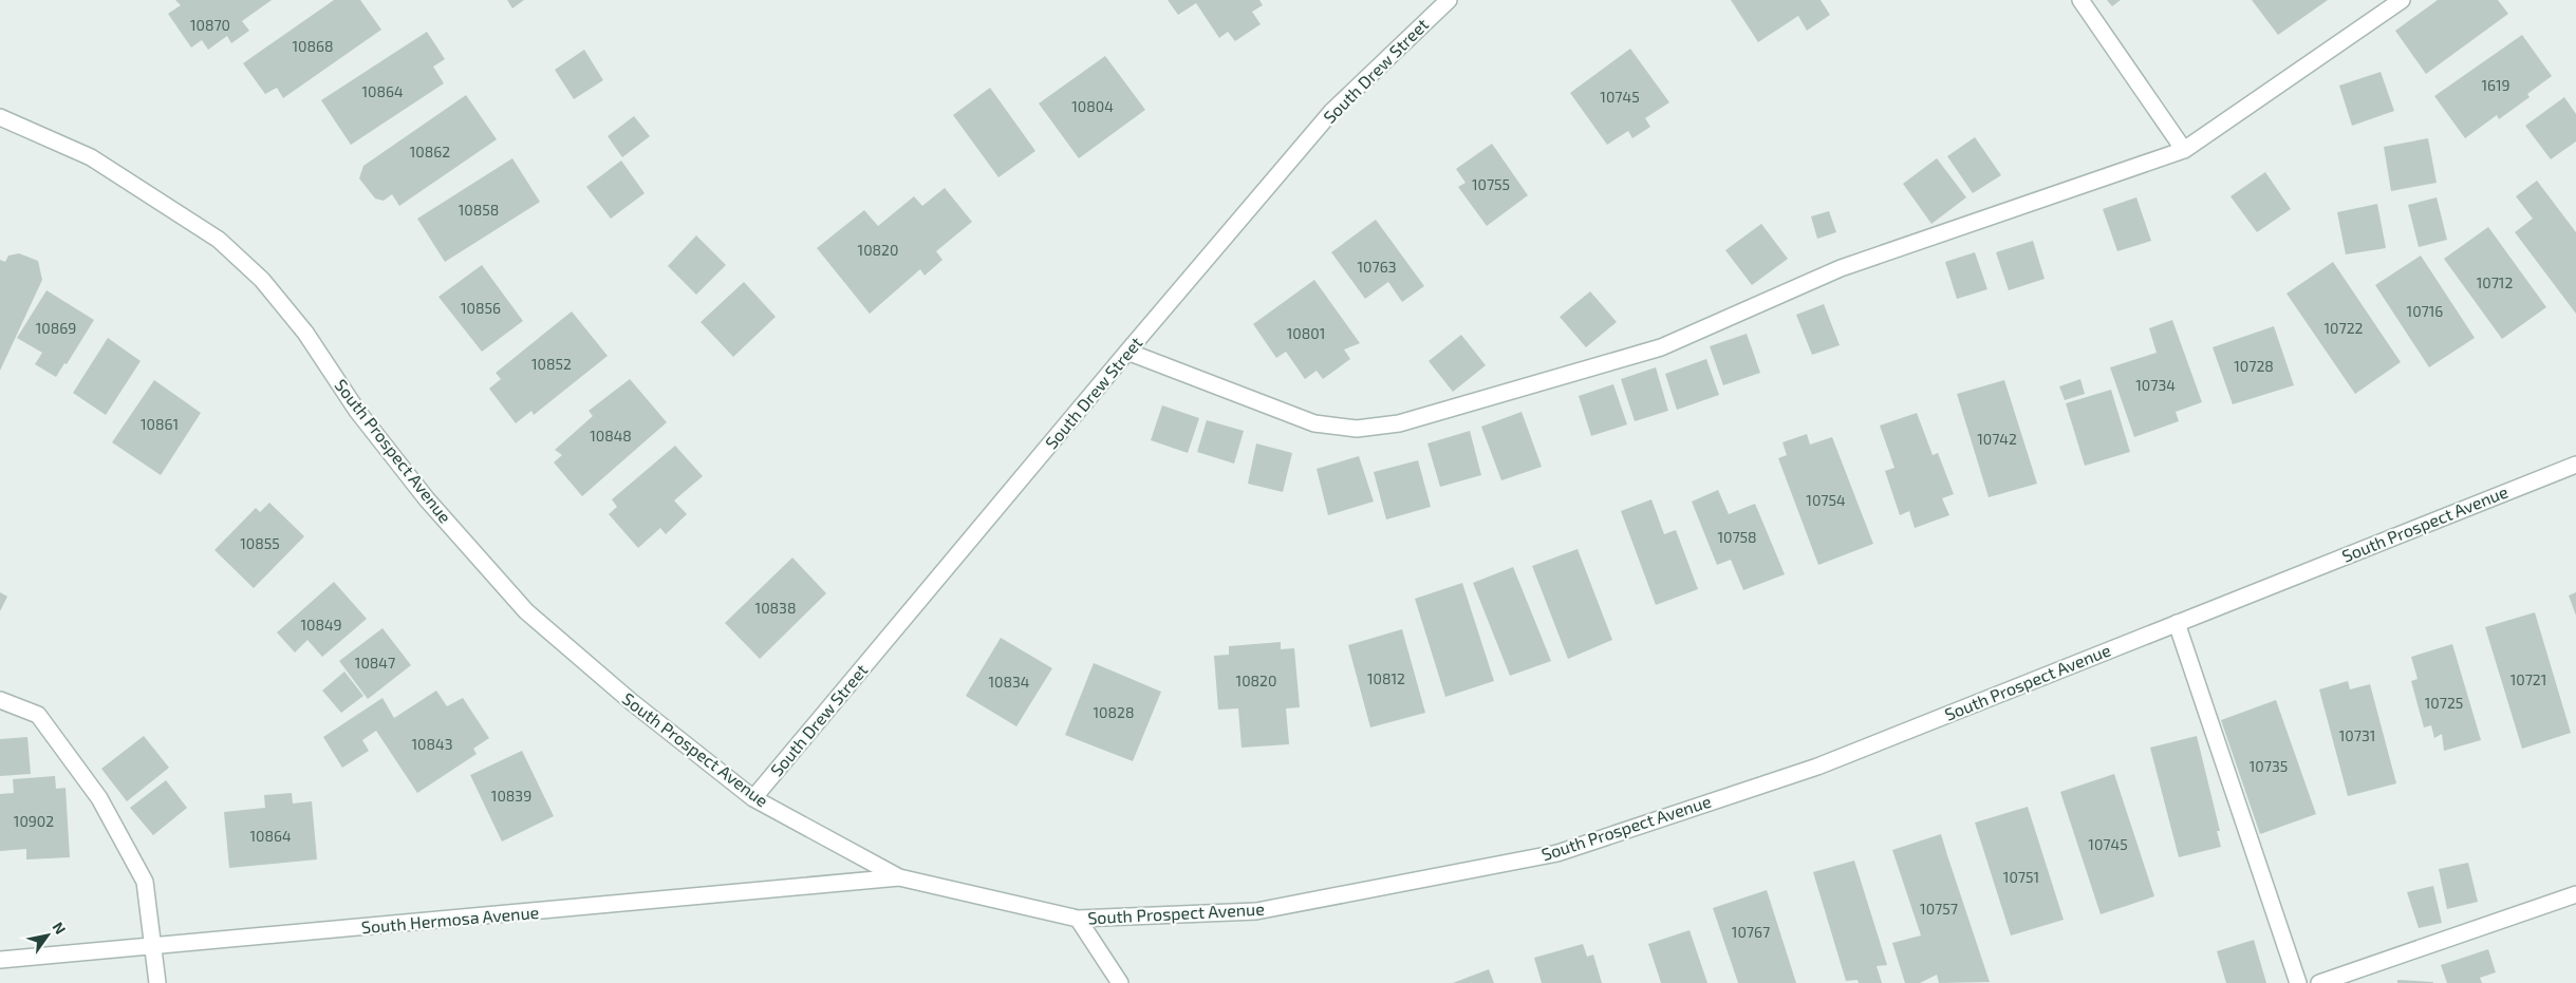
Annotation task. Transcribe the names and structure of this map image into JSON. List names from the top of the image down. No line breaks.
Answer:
{"streets":{"street":["South Drew Street","South Prospect Avenue","South Hermosa Avenue"]},"crossings":[["South Drew Street","South Prospect Avenue"],["South Prospect Avenue","South Hermosa Avenue"]],"house_numbers":["10870","10868","1619","10864","10745","10804","10862","10755","10858","10820","10763","10712","10856","10716","10869","10722","10801","10852","10728","10734","10861","10848","10742","10754","10758","10855","10838","10849","10847","10812","10721","10820","10834","10725","10828","10731","10843","10735","10839","10902","10864","10745","10751","10757","10767"],"north":"top right"}
